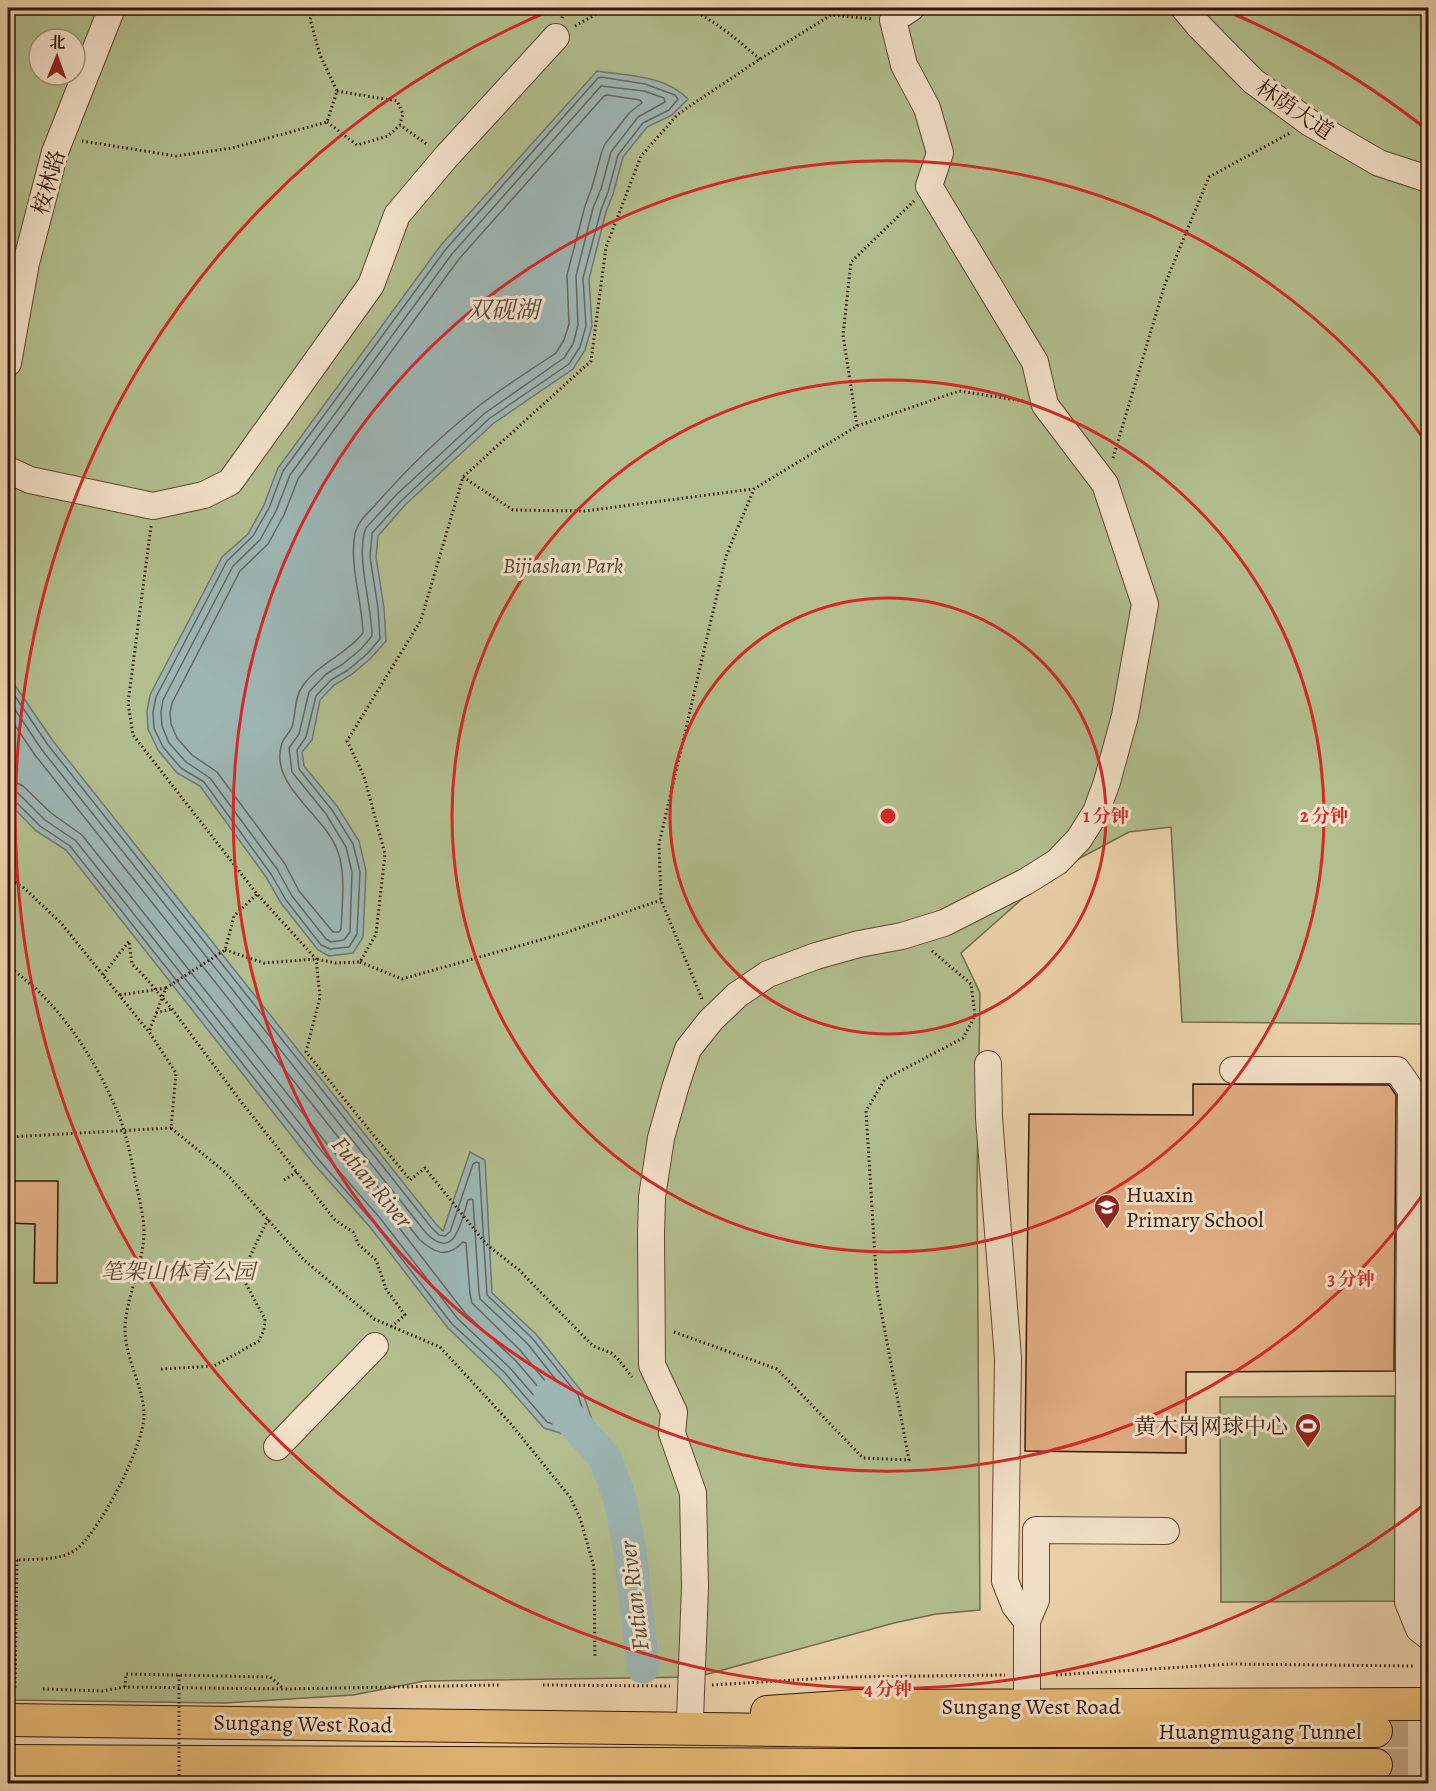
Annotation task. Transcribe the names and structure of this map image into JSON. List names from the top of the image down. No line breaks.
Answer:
{"streets":{"main road":["Sungang West Road","Huangmugang Tunnel"],"lane":["林荫大道","桉林路"]},"crossings":[["Sungang West Road","Huangmugang Tunnel"]],"water":["双砚湖","Futian River"],"parks":["Bijiashan Park","笔架山体育公园"],"places":{"school or university":["Huaxin Primary School"],"sports":["黄木岗网球中心"]},"north":"top","rings":["1 分钟","2 分钟","3 分钟","4 分钟"]}
